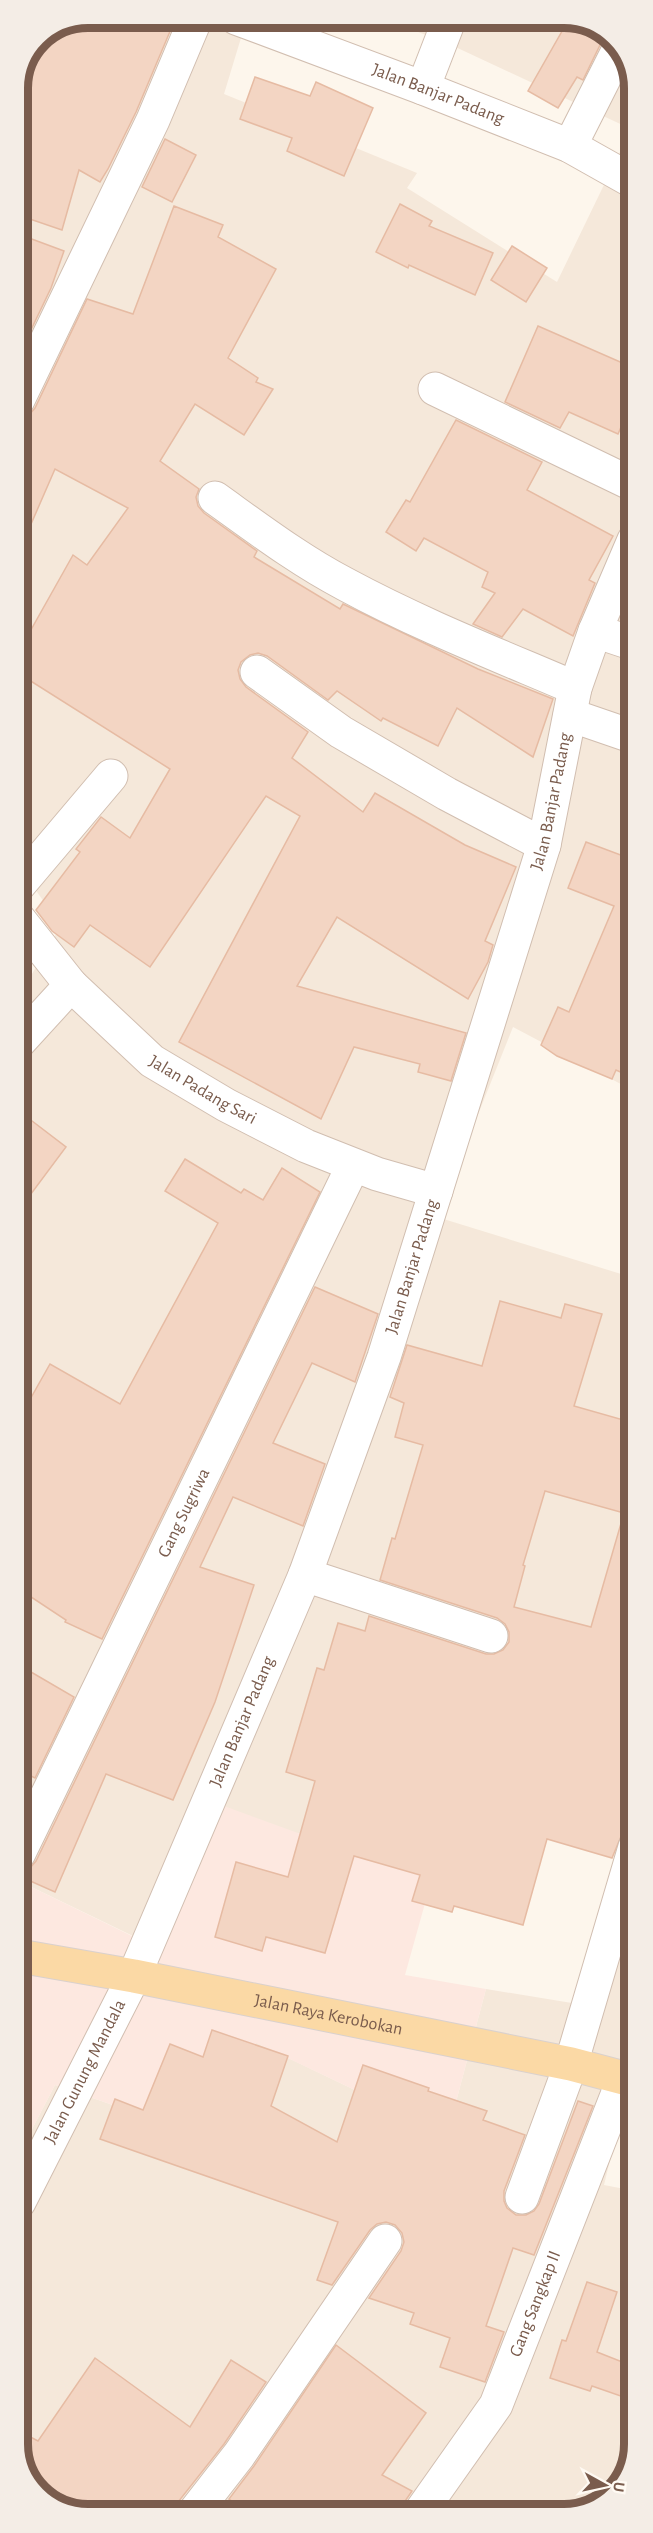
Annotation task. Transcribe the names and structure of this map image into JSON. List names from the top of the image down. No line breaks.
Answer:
{"streets":{"main road":["Jalan Raya Kerobokan"],"street":["Jalan Banjar Padang","Jalan Padang Sari","Gang Sugriwa","Jalan Gunung Mandala","Gang Sangkap II"]},"crossings":[["Jalan Banjar Padang","Jalan Padang Sari"],["Jalan Banjar Padang","Jalan Raya Kerobokan"],["Jalan Banjar Padang","Jalan Gunung Mandala"],["Jalan Raya Kerobokan","Jalan Gunung Mandala"]],"north":"right"}
